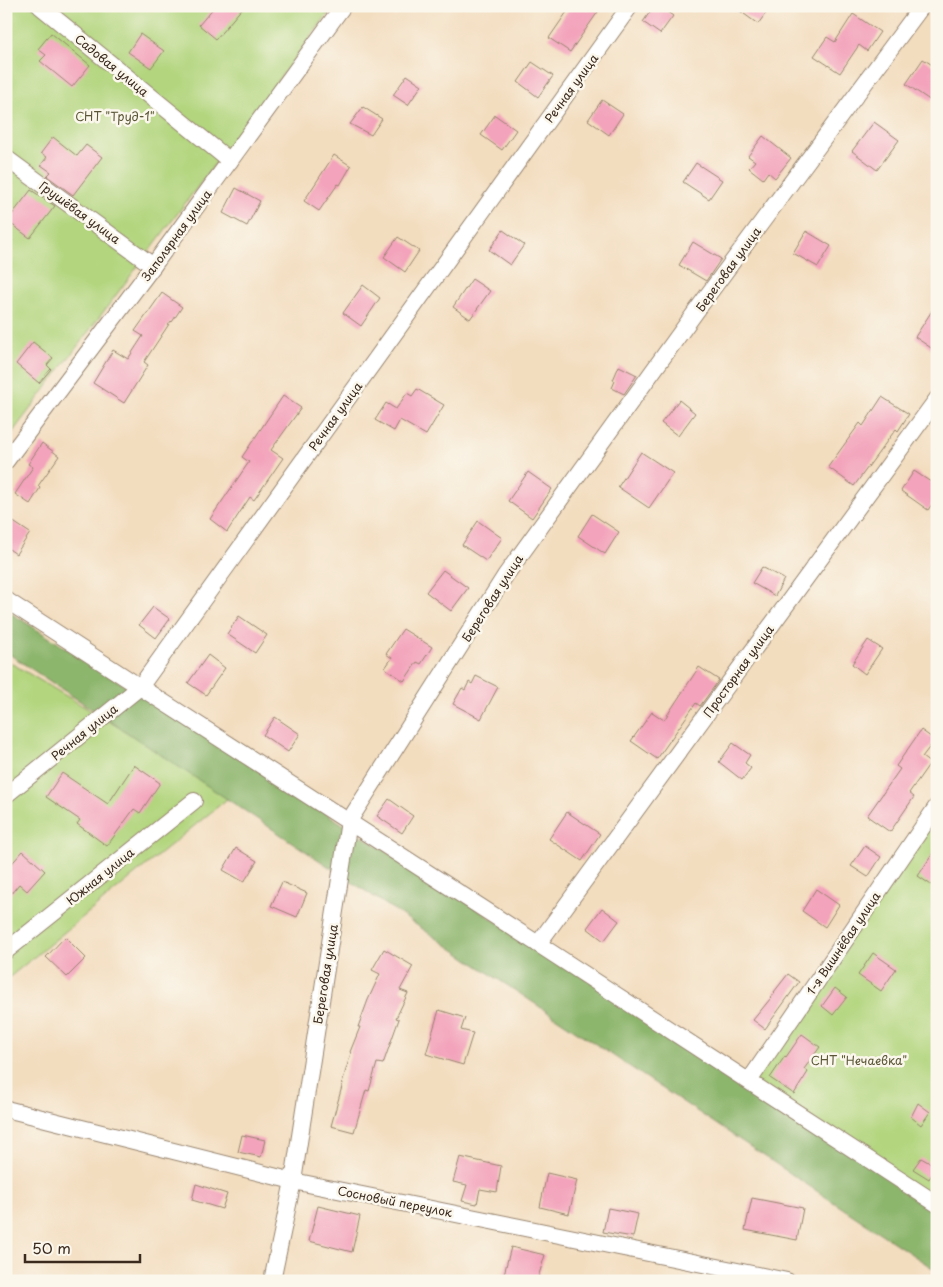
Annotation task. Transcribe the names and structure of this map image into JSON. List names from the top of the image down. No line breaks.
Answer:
{"streets":{"street":["Садовая улица","Речная улица","Грушёвая улица","Заполярная улица","Береговая улица","Просторная улица","Южная улица","1-я Вишнёвая улица","Сосновый переулок"]},"crossings":[["Садовая улица","Заполярная улица"],["Грушёвая улица","Заполярная улица"],["Береговая улица","Сосновый переулок"]],"parks":["СНТ \"Труд-1\"","СНТ \"Нечаевка\""],"scale_bar":"50 m"}
